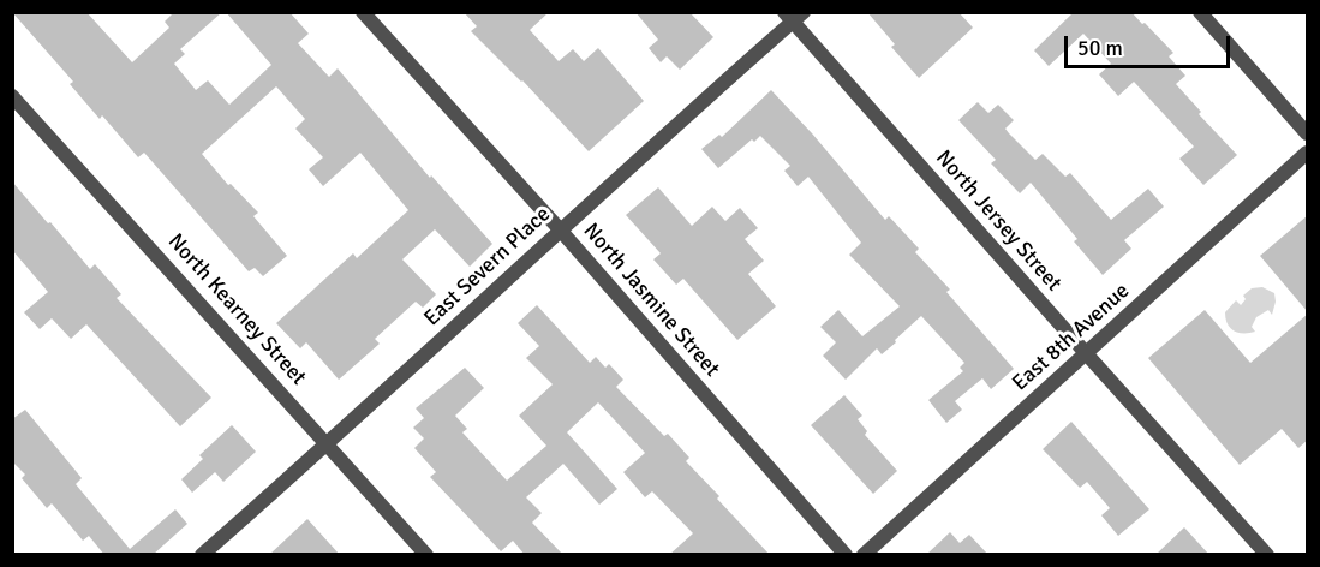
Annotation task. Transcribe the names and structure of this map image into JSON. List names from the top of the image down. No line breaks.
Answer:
{"streets":{"street":["North Jersey Street","East Severn Place","North Jasmine Street","North Kearney Street","East 8th Avenue"]},"crossings":[["North Jersey Street","East Severn Place"],["North Jersey Street","East 8th Avenue"],["East Severn Place","North Jasmine Street"],["East Severn Place","North Kearney Street"]],"scale_bar":"50 m"}
